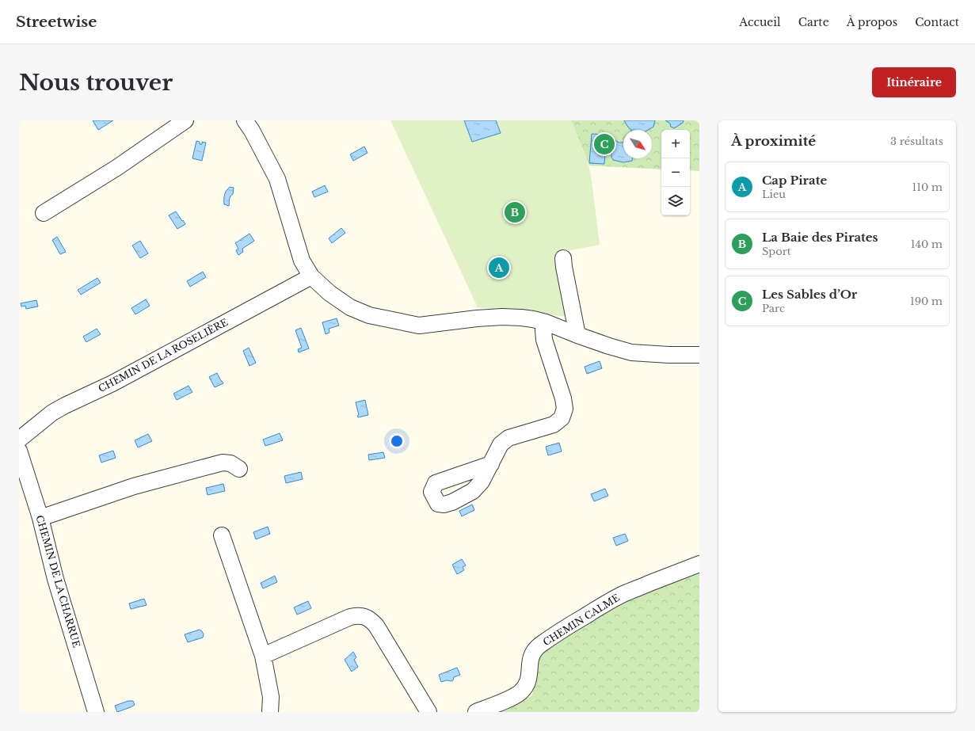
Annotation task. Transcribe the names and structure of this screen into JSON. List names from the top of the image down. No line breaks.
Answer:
{"streets":{"street":["CHEMIN DE LA ROSELIÈRE","CHEMIN DE LA CHARRUE","CHEMIN CALME"]},"north":"bottom right","page":{"header":"Streetwise","nav":["Accueil","Carte","À propos","Contact"],"buttons":"Itinéraire","title":"Nous trouver","heading":["À proximité","3 résultats"],"map_buttons":["+","−"],"pins":["C","B","A"],"list":[{"mark":"A","name":"Cap Pirate","note":"Lieu","value":"110 m"},{"mark":"B","name":"La Baie des Pirates","note":"Sport","value":"140 m"},{"mark":"C","name":"Les Sables d’Or","note":"Parc","value":"190 m"}]}}
